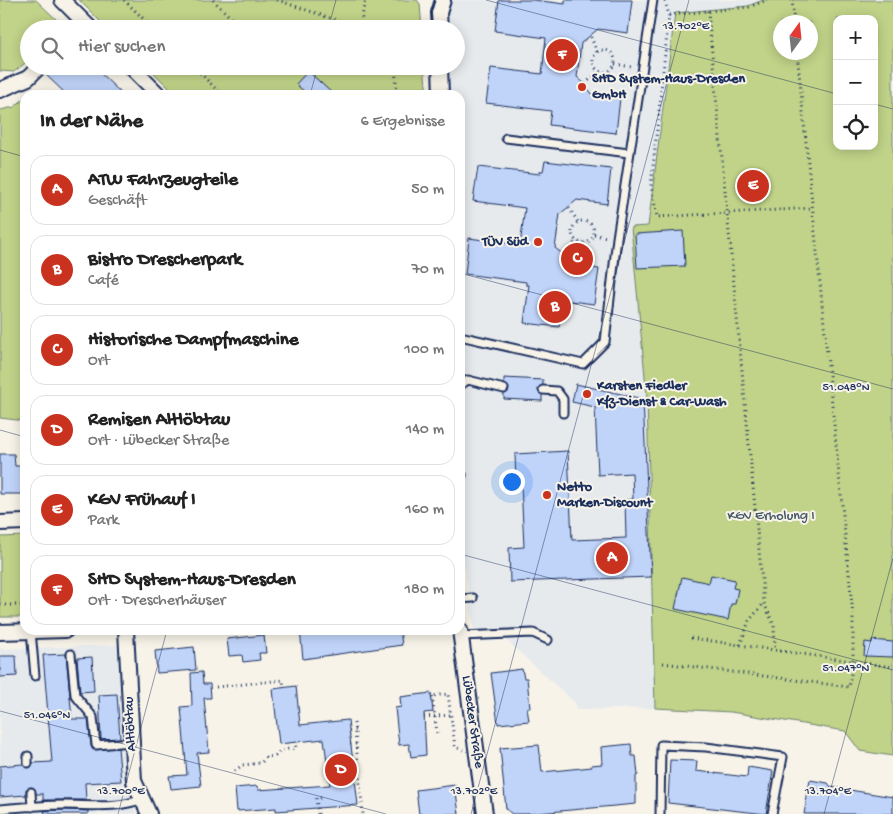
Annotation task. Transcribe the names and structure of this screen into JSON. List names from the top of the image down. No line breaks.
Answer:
{"streets":{"street":["Lübecker Straße","Altlöbtau"]},"parks":["KGV Erholung I"],"places":["SHD System-Haus-Dresden GmbH","TÜV Süd","Karsten Fiedler Kfz-Dienst & Car-Wash","Netto Marken-Discount"],"north":"top","page":{"map_buttons":["+","−"],"search":"Hier suchen","pins":["F","E","C","B","A","D"],"heading":["In der Nähe","6 Ergebnisse"],"list":[{"mark":"A","name":"ATW Fahrzeugteile","note":"Geschäft","value":"50 m"},{"mark":"B","name":"Bistro Drescherpark","note":"Café","value":"70 m"},{"mark":"C","name":"Historische Dampfmaschine","note":"Ort","value":"100 m"},{"mark":"D","name":"Remisen Altlöbtau","note":"Ort · Lübecker Straße","value":"140 m"},{"mark":"E","name":"KGV Frühauf I","note":"Park","value":"160 m"},{"mark":"F","name":"SHD System-Haus-Dresden","note":"Ort · Drescherhäuser","value":"180 m"}]},"coordinates":["13.702°E","51.048°N","51.047°N","51.046°N","13.700°E","13.704°E"]}
